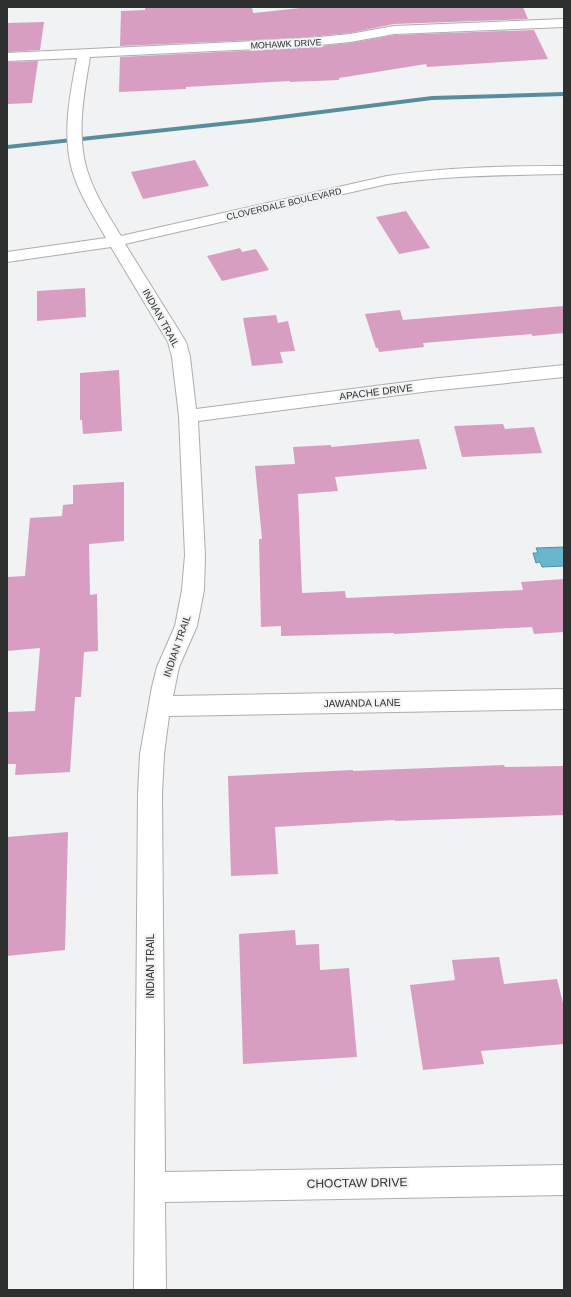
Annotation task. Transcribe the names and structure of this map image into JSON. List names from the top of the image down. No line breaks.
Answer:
{"streets":{"street":["MOHAWK DRIVE","CLOVERDALE BOULEVARD","INDIAN TRAIL","APACHE DRIVE","JAWANDA LANE","CHOCTAW DRIVE"]},"crossings":[["MOHAWK DRIVE","INDIAN TRAIL"],["CLOVERDALE BOULEVARD","INDIAN TRAIL"],["INDIAN TRAIL","APACHE DRIVE"],["INDIAN TRAIL","JAWANDA LANE"],["INDIAN TRAIL","CHOCTAW DRIVE"]]}
